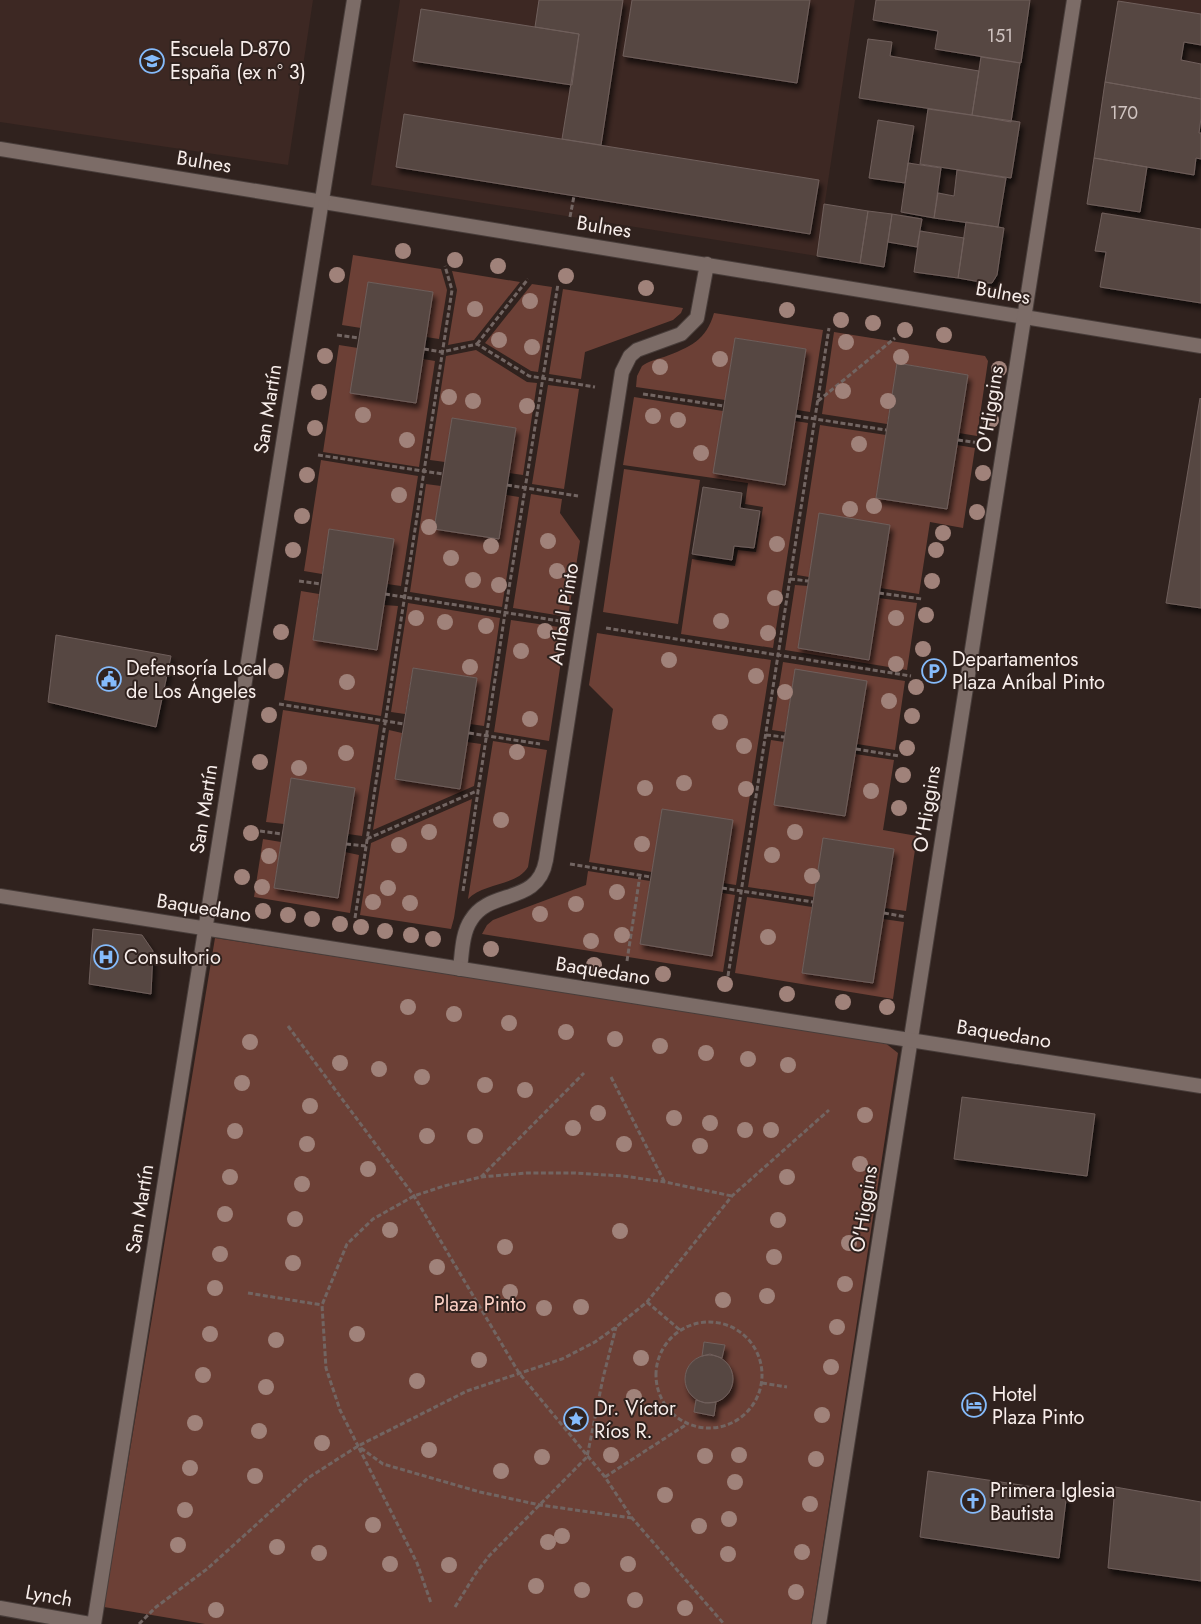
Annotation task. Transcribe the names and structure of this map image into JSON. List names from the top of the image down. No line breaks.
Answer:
{"streets":{"street":["Bulnes","San Martín","O'Higgins","Aníbal Pinto","Baquedano","Lynch"]},"crossings":[["Bulnes","San Martín"],["Bulnes","O'Higgins"],["Bulnes","Aníbal Pinto"],["San Martín","Baquedano"],["San Martín","Lynch"],["O'Higgins","Baquedano"],["Aníbal Pinto","Baquedano"]],"parks":["Plaza Pinto"],"places":{"school or university":["Escuela D-870 España (ex n° 3)"],"parking":["Departamentos Plaza Aníbal Pinto"],"public building":["Defensoría Local de Los Ángeles"],"hospital":["Consultorio"],"hotel":["Hotel Plaza Pinto"],"place":["Dr. Víctor Ríos R."],"church":["Primera Iglesia Bautista"]},"house_numbers":["151","170"]}
